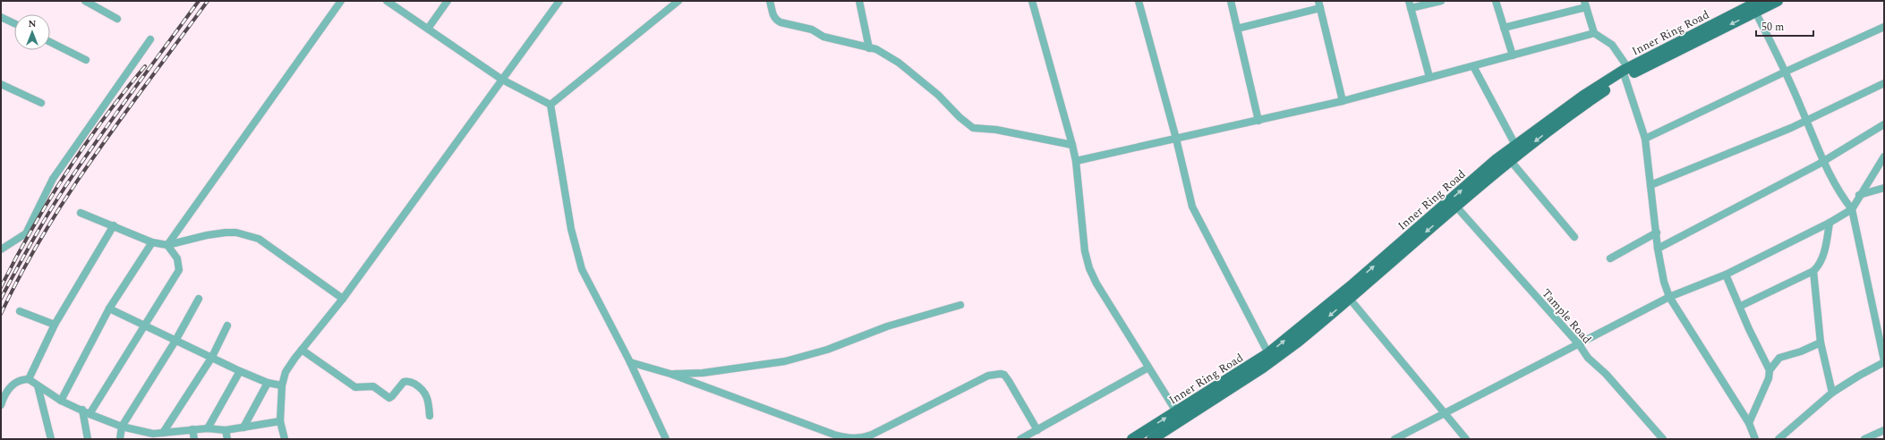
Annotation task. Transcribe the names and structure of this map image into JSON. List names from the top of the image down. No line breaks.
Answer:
{"streets":{"main road":["Inner Ring Road"],"street":["Tample Road"]},"crossings":[["Inner Ring Road","Tample Road"]],"scale_bar":"50 m","north":"top"}
